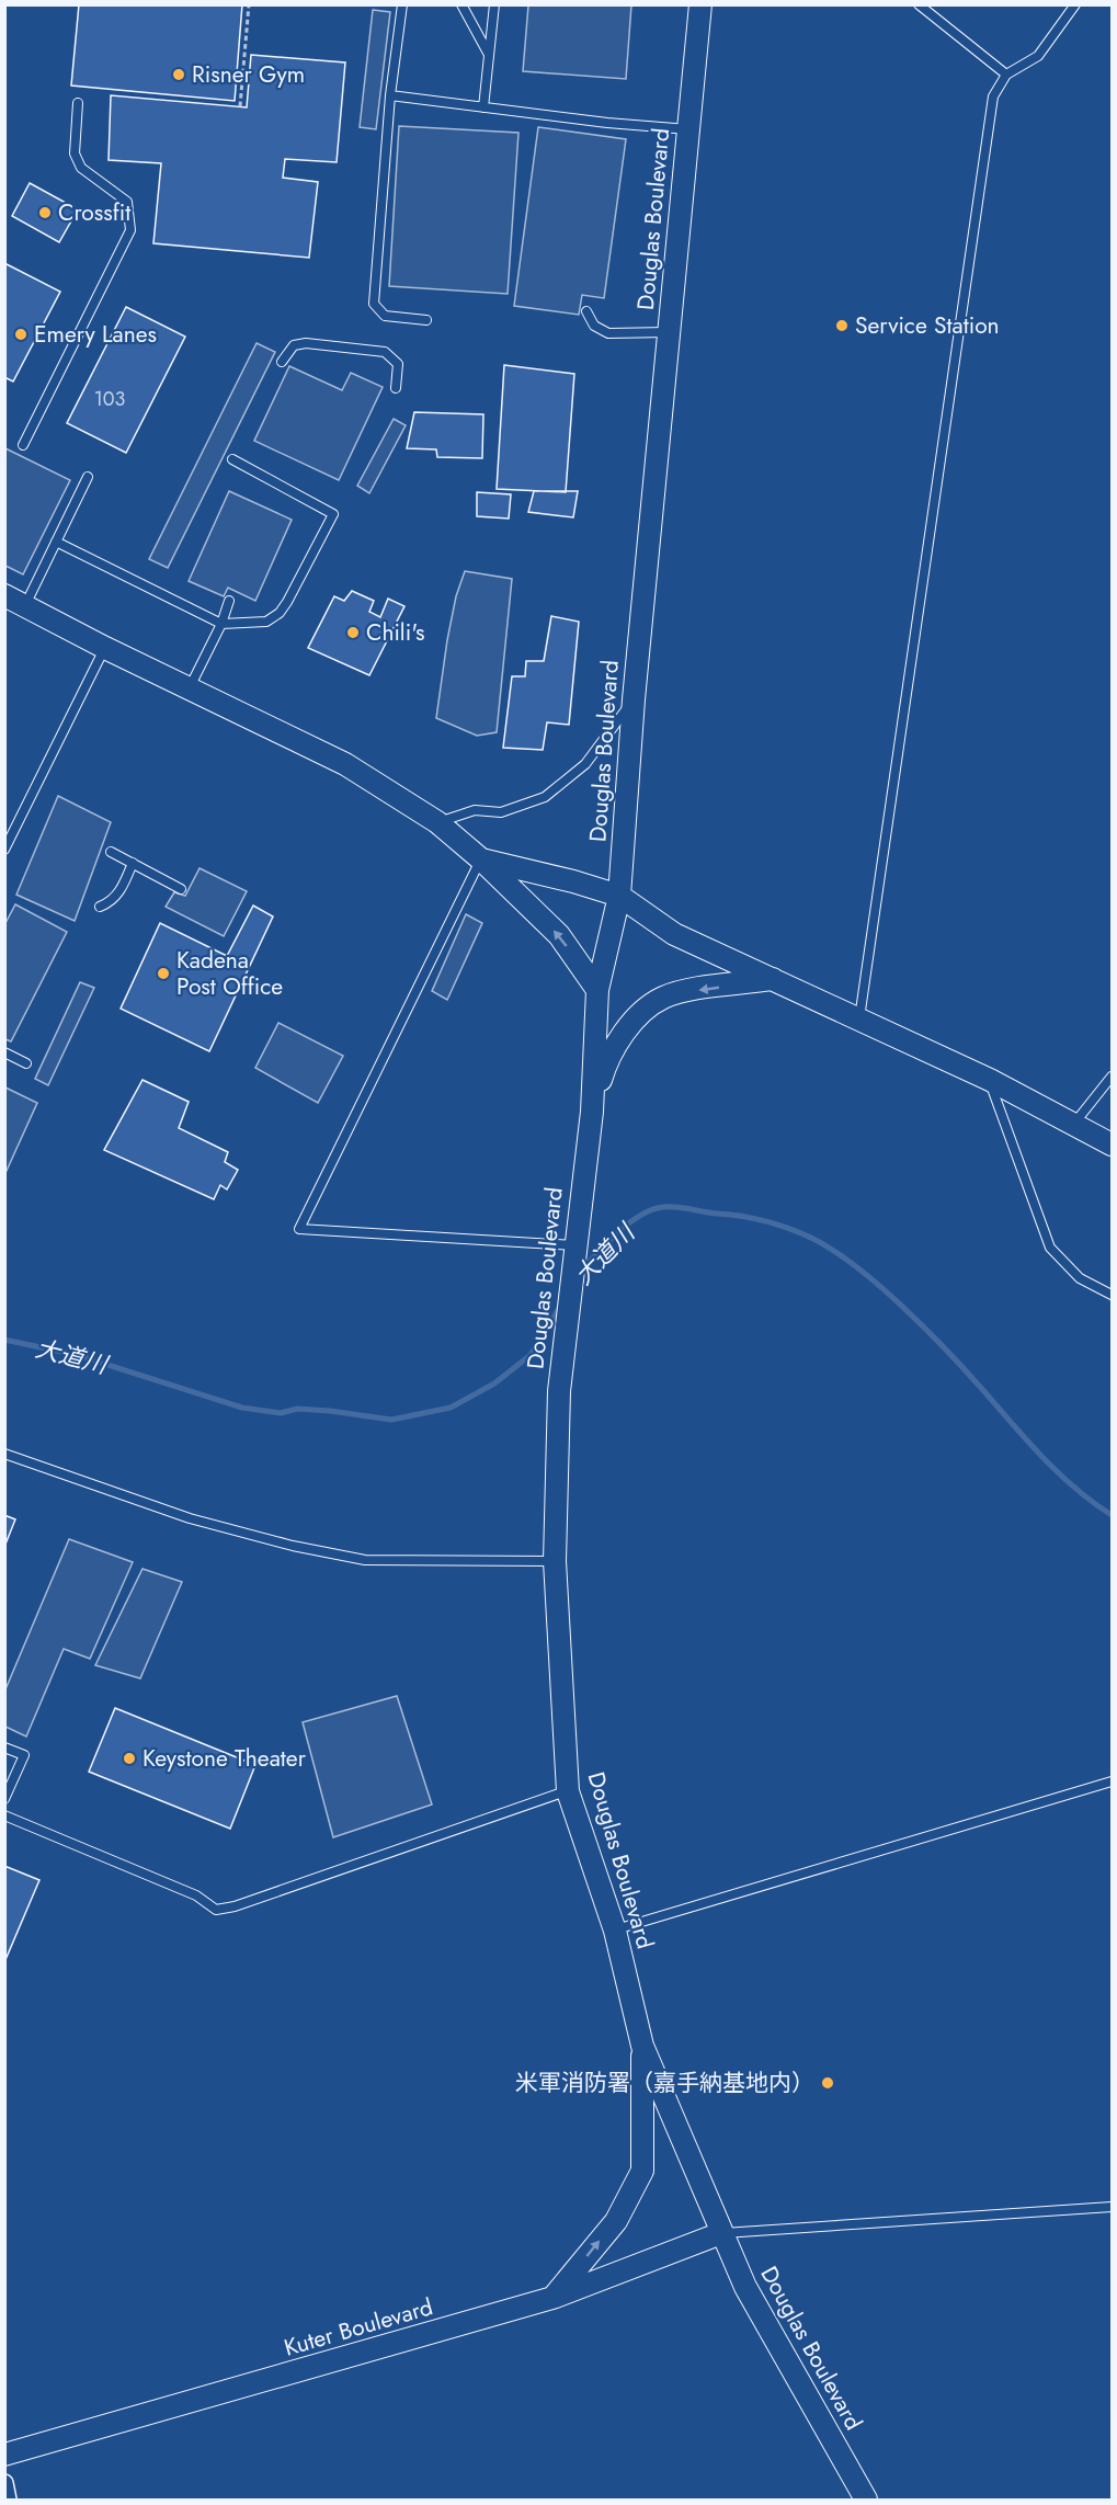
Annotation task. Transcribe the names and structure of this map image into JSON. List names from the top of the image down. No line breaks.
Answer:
{"streets":{"street":["Douglas Boulevard","Kuter Boulevard"]},"crossings":[["Douglas Boulevard","Kuter Boulevard"]],"water":["大道川"],"places":["Risner Gym","Crossfit","Service Station","Emery Lanes","Chili's","Kadena Post Office","Keystone Theater","米軍消防署（嘉手納基地内）"],"house_numbers":["103"]}
